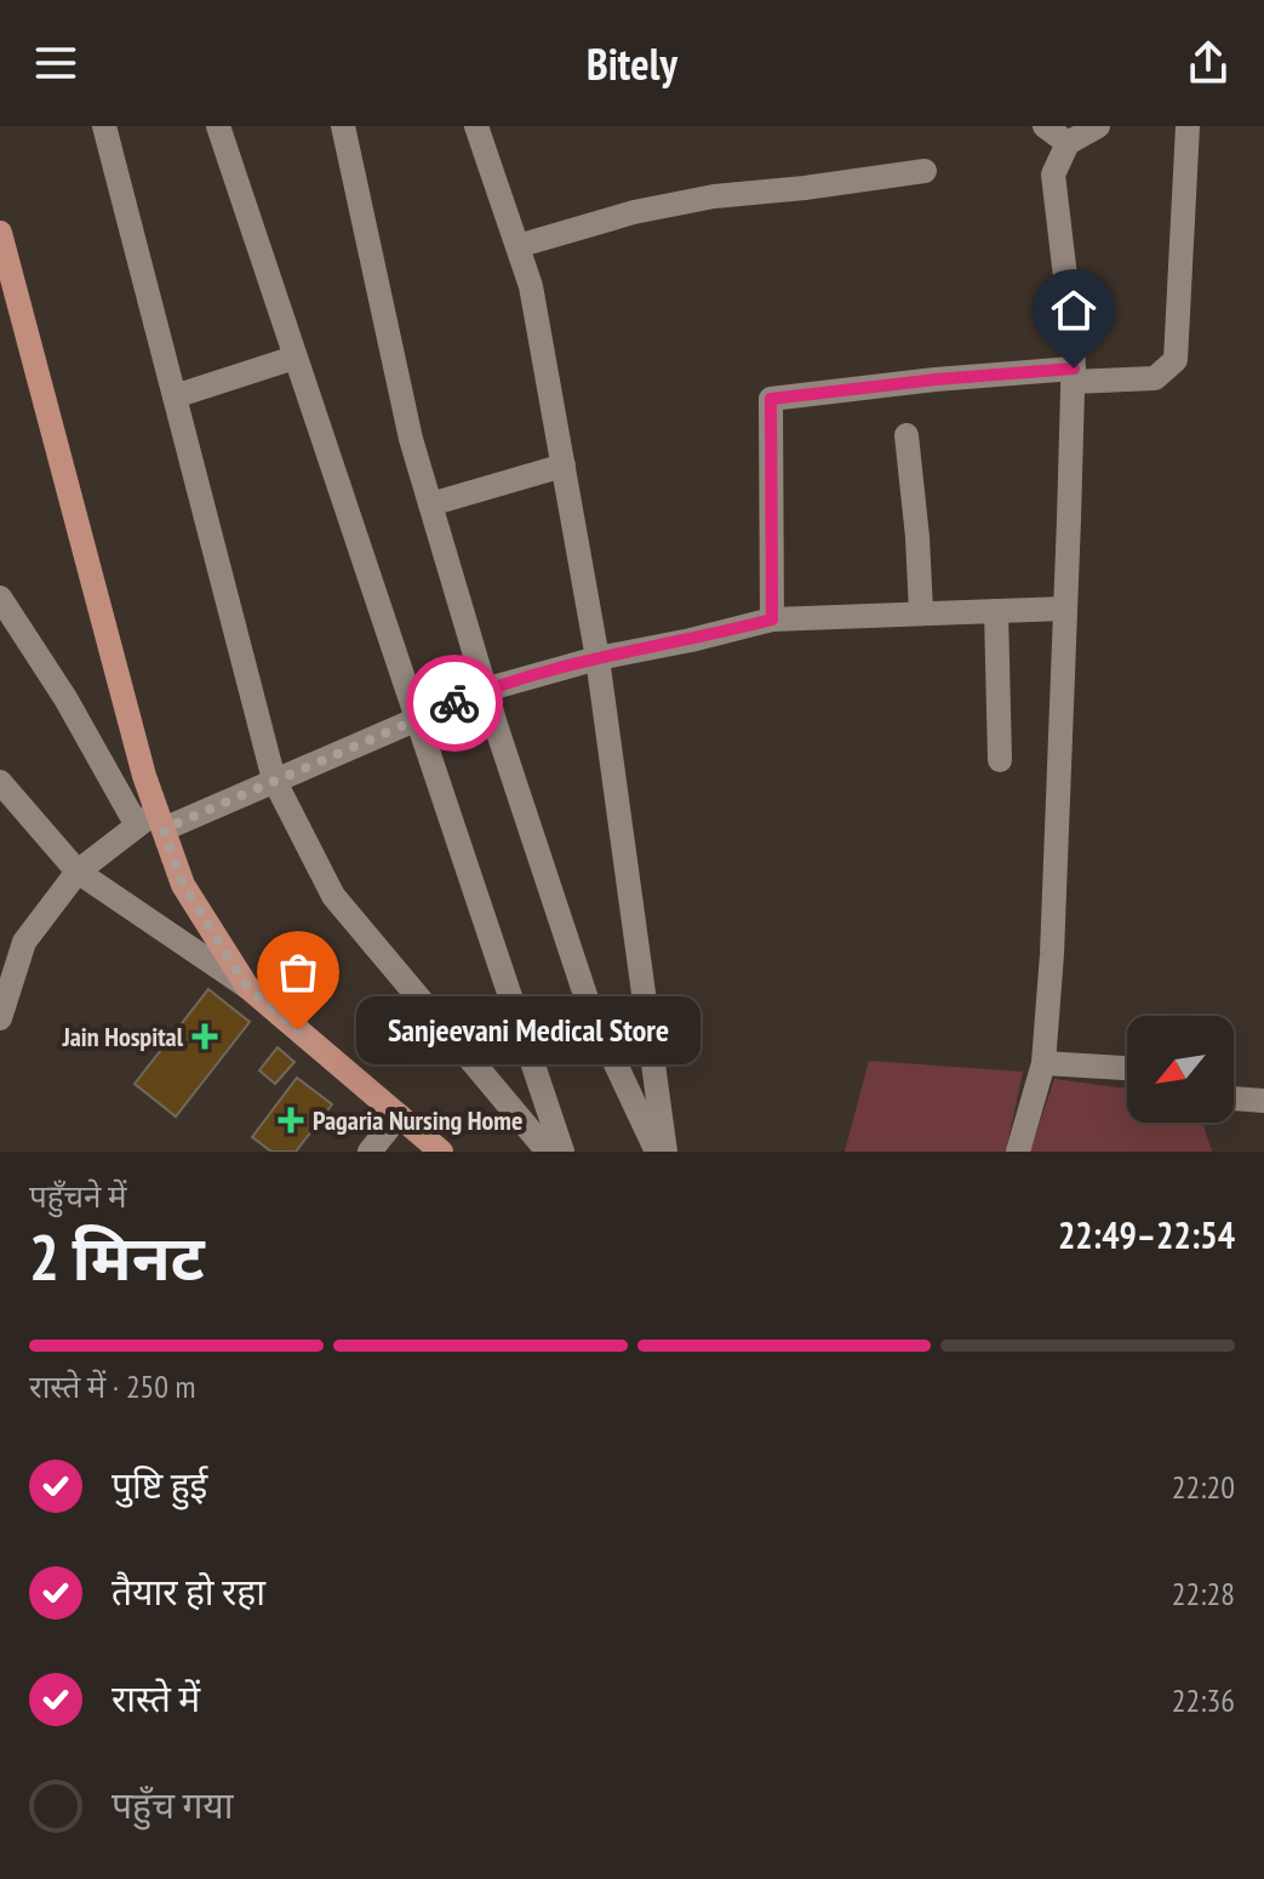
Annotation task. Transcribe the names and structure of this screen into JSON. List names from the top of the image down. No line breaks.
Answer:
{"places":{"other":["Sanjeevani Medical Store"],"health":["Jain Hospital","Pagaria Nursing Home"]},"north":"bottom left","page":{"header":"Bitely","bubble":"Sanjeevani Medical Store","heading":["2 मिनट","पहुँचने में","22:49–22:54"],"bar":"रास्ते में · 250 m","list":[["पुष्टि हुई","22:20"],["तैयार हो रहा","22:28"],["रास्ते में","22:36"],"पहुँच गया"]}}
